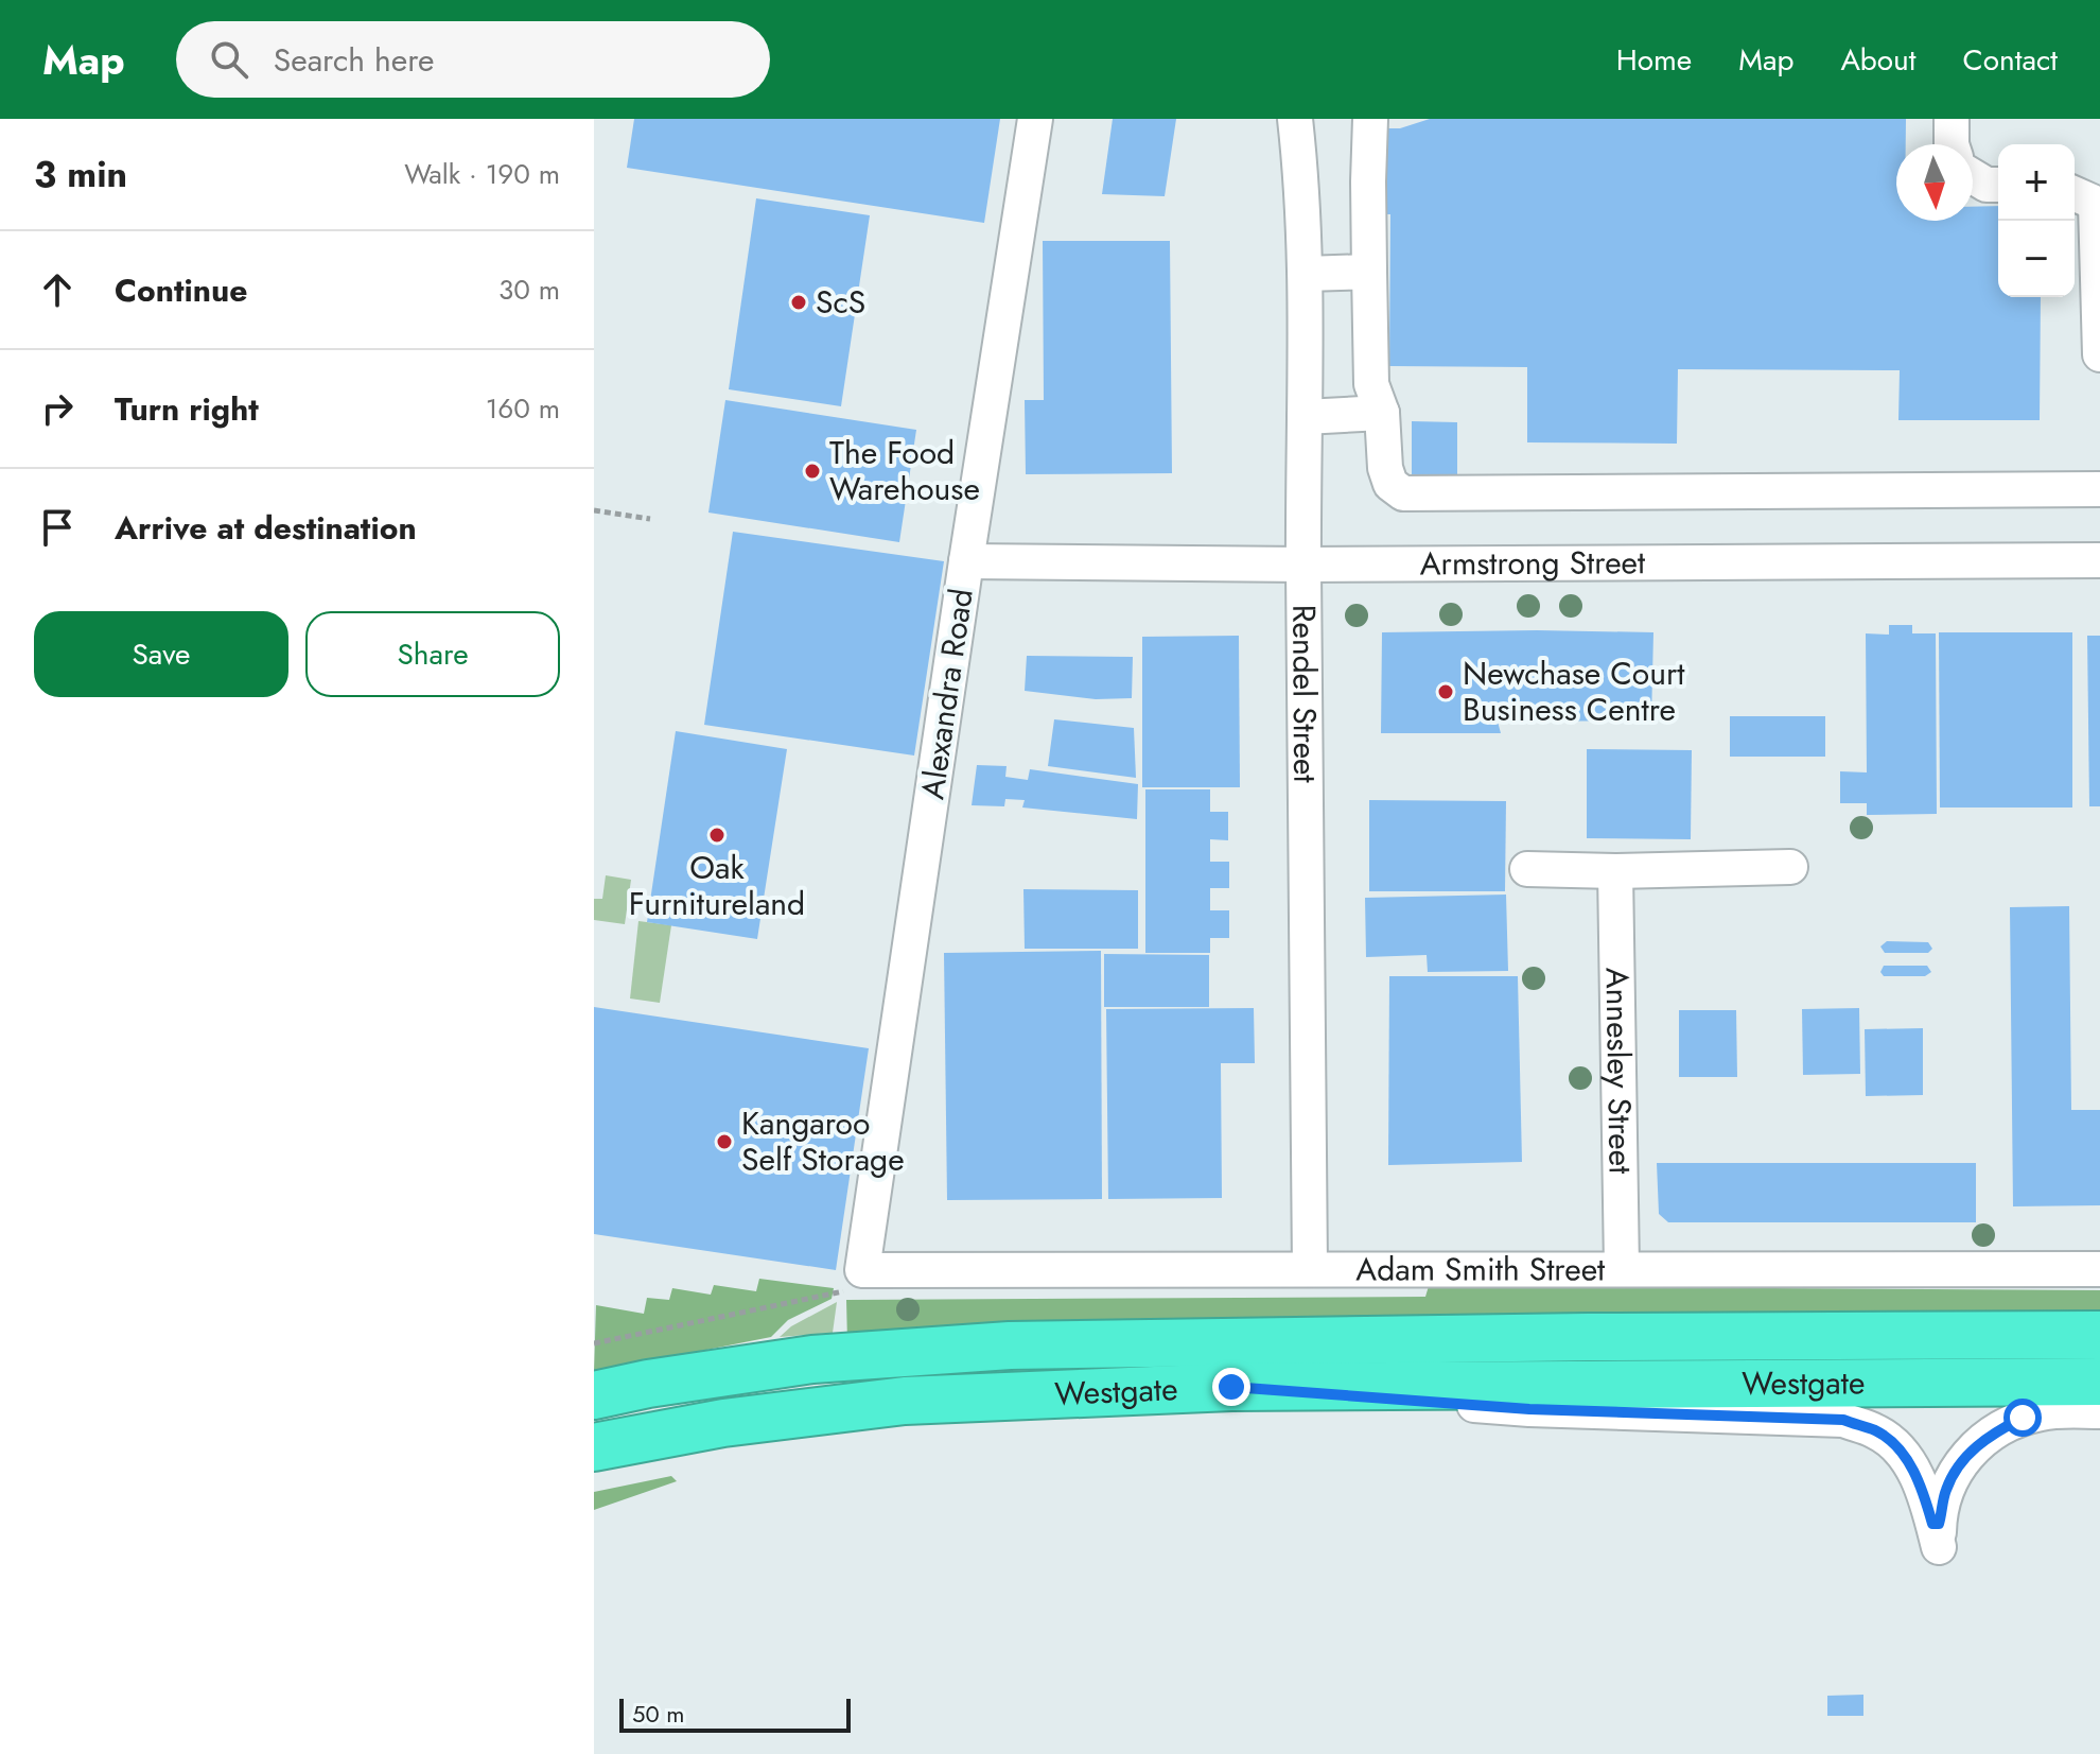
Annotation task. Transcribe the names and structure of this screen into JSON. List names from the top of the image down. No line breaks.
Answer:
{"streets":{"highway":["Westgate"],"street":["Armstrong Street","Alexandra Road","Rendel Street","Annesley Street","Adam Smith Street"]},"crossings":[["Armstrong Street","Alexandra Road"],["Armstrong Street","Rendel Street"],["Alexandra Road","Adam Smith Street"],["Rendel Street","Adam Smith Street"],["Annesley Street","Adam Smith Street"]],"places":["ScS","The Food Warehouse","Newchase Court Business Centre","Oak Furnitureland","Kangaroo Self Storage"],"scale_bar":"50 m","north":"bottom","page":{"header":"Map","search":"Search here","nav":["Home","Map","About","Contact"],"heading":["3 min","Walk · 190 m"],"map_buttons":["+","−"],"list":[["Continue","30 m"],["Turn right","160 m"],"Arrive at destination"],"buttons":["Save","Share"],"scale":"50 m"}}
